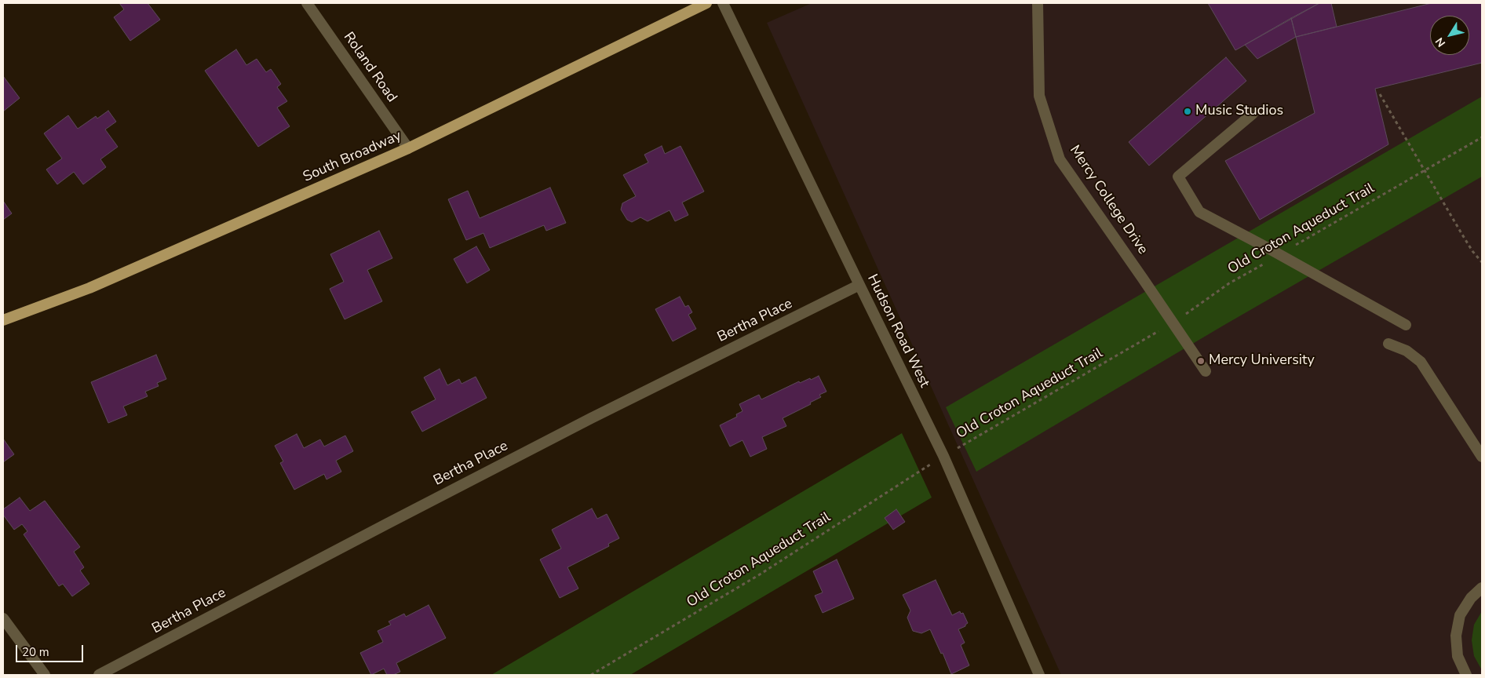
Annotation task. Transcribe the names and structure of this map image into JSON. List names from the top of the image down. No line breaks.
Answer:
{"streets":{"main road":["South Broadway"],"street":["Roland Road","Mercy College Drive","Bertha Place","Hudson Road West"],"path":["Old Croton Aqueduct Trail"]},"crossings":[["Roland Road","South Broadway"],["Mercy College Drive","Old Croton Aqueduct Trail"],["Old Croton Aqueduct Trail","Hudson Road West"],["Bertha Place","Hudson Road West"]],"places":["Music Studios","Mercy University"],"scale_bar":"20 m","north":"bottom left"}
